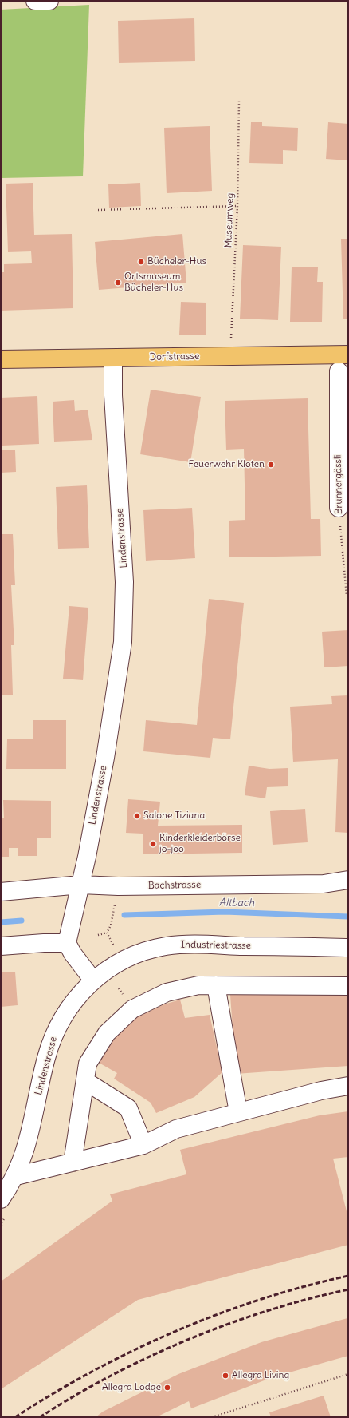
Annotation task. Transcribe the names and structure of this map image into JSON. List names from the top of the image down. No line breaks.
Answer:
{"streets":{"main road":["Dorfstrasse"],"street":["Brunnergässli","Lindenstrasse","Bachstrasse","Industriestrasse"],"path":["Museumweg"]},"crossings":[["Dorfstrasse","Lindenstrasse"],["Lindenstrasse","Bachstrasse"],["Lindenstrasse","Industriestrasse"]],"water":["Altbach"],"places":["Bücheler-Hus","Ortsmuseum Bücheler-Hus","Feuerwehr Kloten","Salone Tiziana","Kinderkleiderbörse jo-joo","Allegra Living","Allegra Lodge"]}
